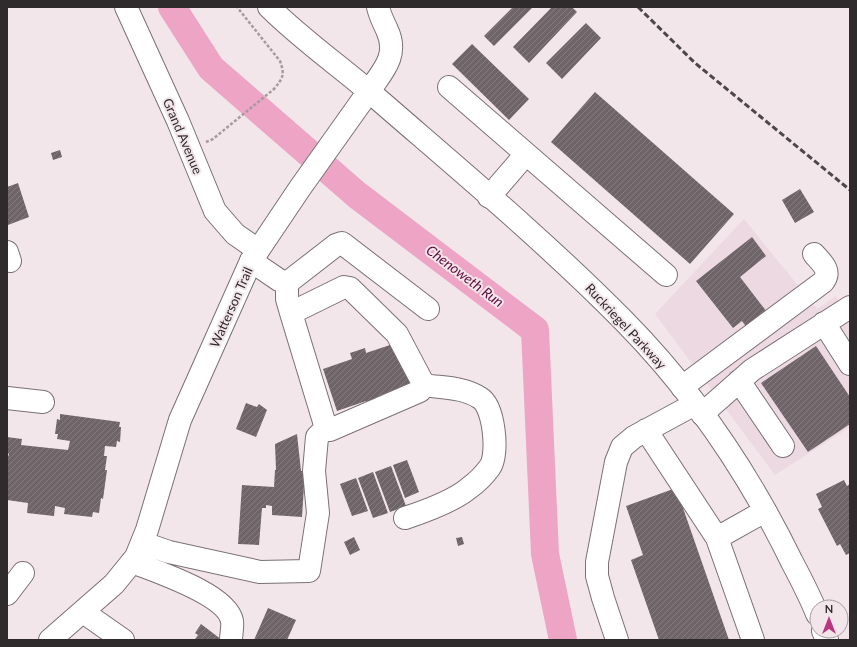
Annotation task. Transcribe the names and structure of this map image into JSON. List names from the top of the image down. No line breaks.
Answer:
{"streets":{"main road":["Grand Avenue","Watterson Trail","Ruckriegel Parkway"]},"crossings":[["Grand Avenue","Watterson Trail"],["Watterson Trail","Ruckriegel Parkway"]],"water":["Chenoweth Run"],"north":"top"}
